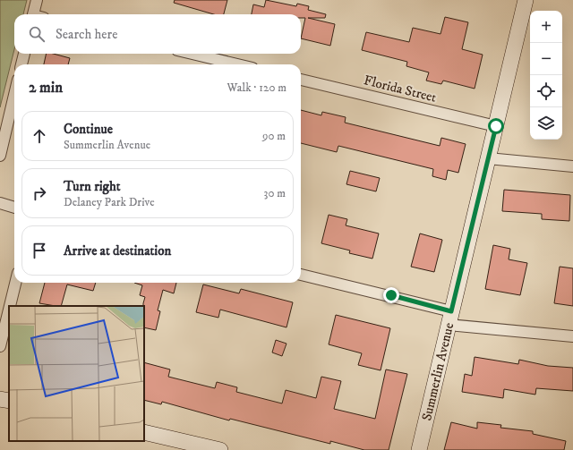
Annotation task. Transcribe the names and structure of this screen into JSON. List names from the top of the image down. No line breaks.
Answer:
{"streets":{"street":["Florida Street","Summerlin Avenue"]},"crossings":[["Florida Street","Summerlin Avenue"]],"page":{"map_buttons":["+","−"],"search":"Search here","heading":["2 min","Walk · 120 m"],"list":[["Continue","Summerlin Avenue","90 m"],["Turn right","Delaney Park Drive","30 m"],"Arrive at destination"]}}
